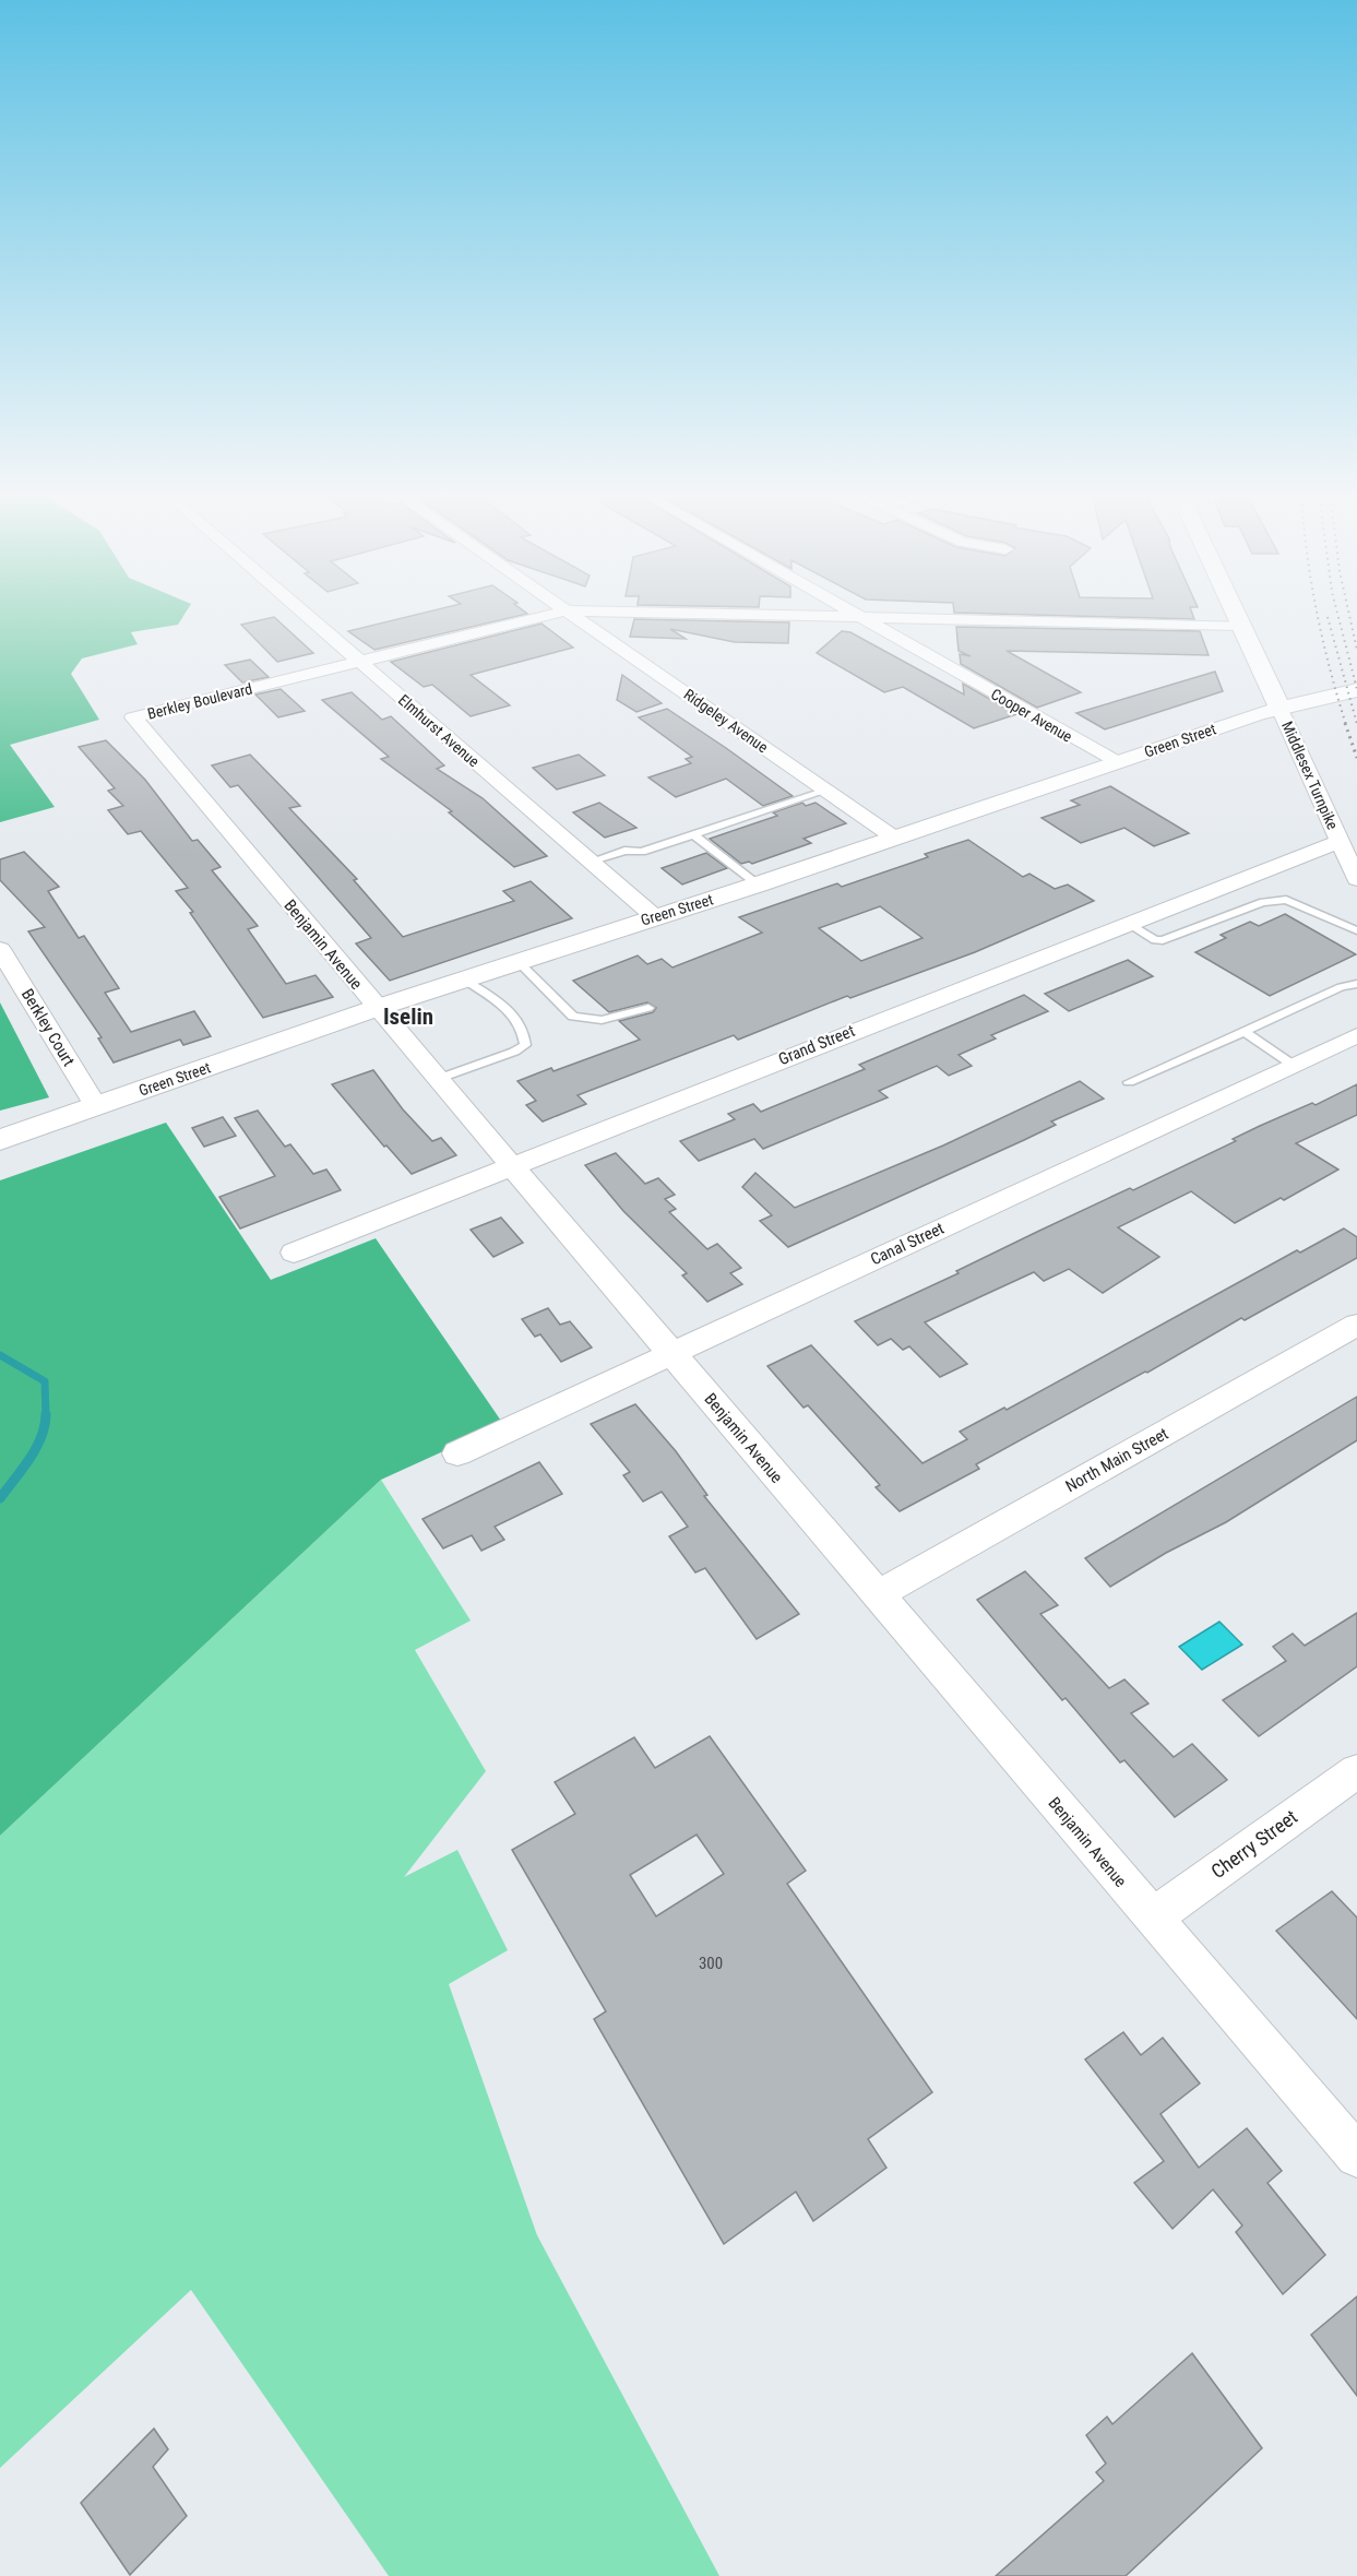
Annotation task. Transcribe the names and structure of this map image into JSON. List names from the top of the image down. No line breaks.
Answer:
{"streets":{"street":["Berkley Boulevard","Cooper Avenue","Ridgeley Avenue","Elmhurst Avenue","Green Street","Middlesex Turnpike","Benjamin Avenue","Berkley Court","Grand Street","Canal Street","North Main Street","Cherry Street"]},"crossings":[["Berkley Boulevard","Cooper Avenue"],["Berkley Boulevard","Elmhurst Avenue"],["Berkley Boulevard","Benjamin Avenue"],["Cooper Avenue","Green Street"],["Ridgeley Avenue","Green Street"],["Elmhurst Avenue","Green Street"],["Green Street","Middlesex Turnpike"],["Green Street","Benjamin Avenue"],["Green Street","Berkley Court"],["Middlesex Turnpike","Grand Street"],["Benjamin Avenue","Grand Street"],["Benjamin Avenue","Canal Street"],["Benjamin Avenue","North Main Street"],["Benjamin Avenue","Cherry Street"]],"districts":["Iselin"],"house_numbers":["300"]}
